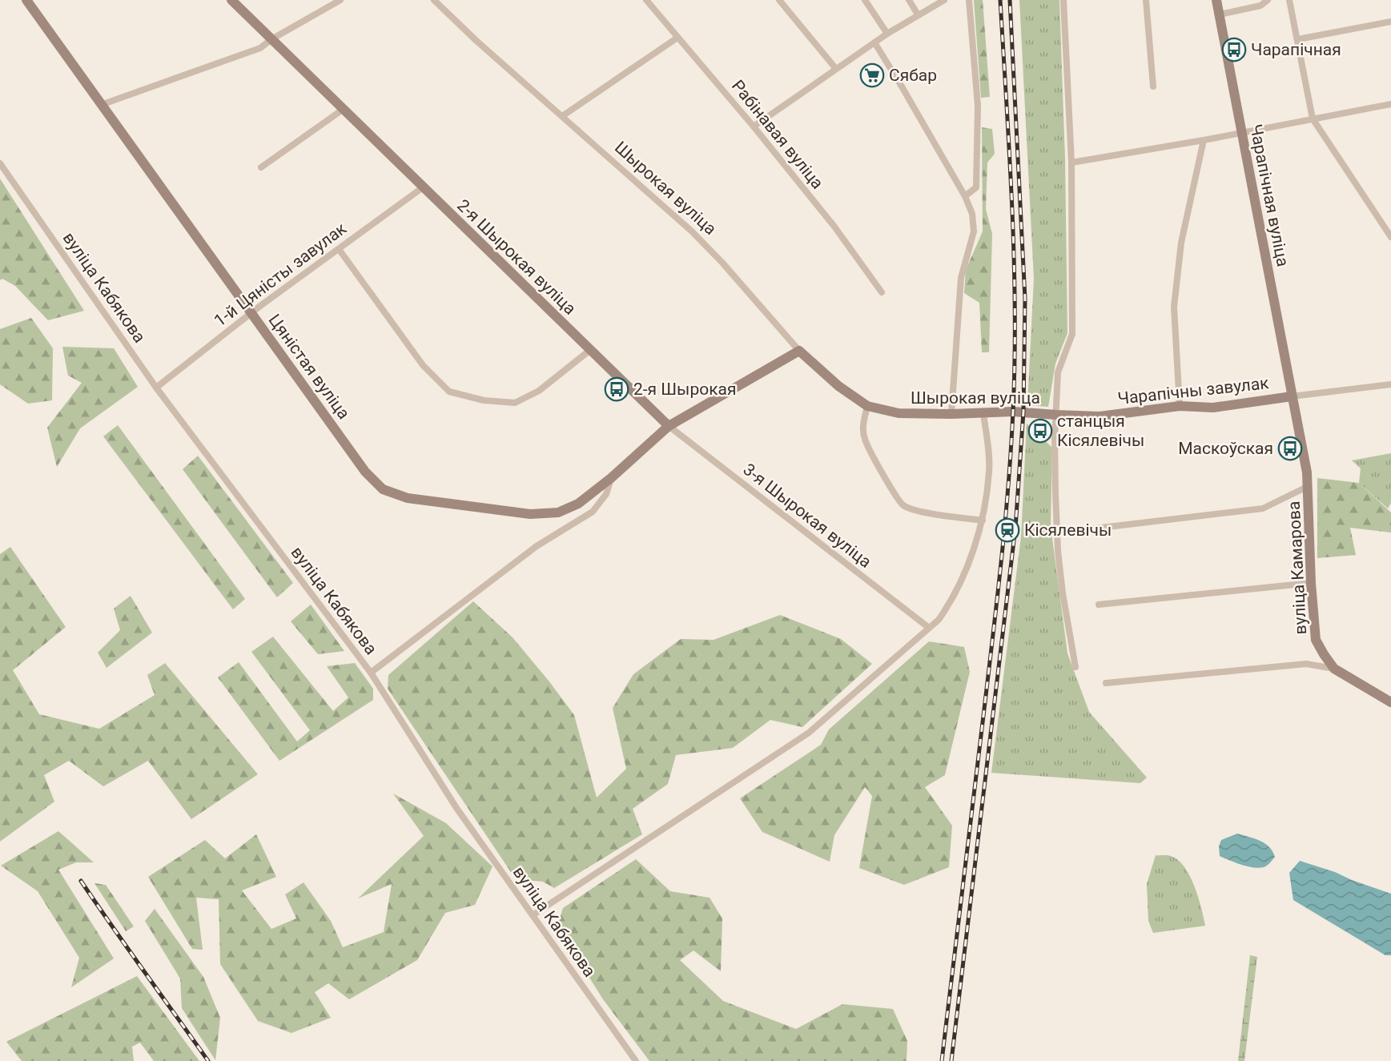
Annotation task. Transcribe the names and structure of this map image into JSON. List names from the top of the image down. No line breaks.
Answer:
{"streets":{"street":["Рабінавая вуліца","Шырокая вуліца","Чарапічная вуліца","2-я Шырокая вуліца","1-й Цяністы завулак","вуліца Кабякова","Цяністая вуліца","Чарапічны завулак","3-я Шырокая вуліца","вуліца Камарова"]},"crossings":[["Шырокая вуліца","Цяністая вуліца"],["Шырокая вуліца","Чарапічны завулак"],["Чарапічная вуліца","Чарапічны завулак"],["Чарапічная вуліца","вуліца Камарова"],["2-я Шырокая вуліца","1-й Цяністы завулак"],["2-я Шырокая вуліца","Цяністая вуліца"],["2-я Шырокая вуліца","3-я Шырокая вуліца"],["1-й Цяністы завулак","вуліца Кабякова"],["1-й Цяністы завулак","Цяністая вуліца"],["Цяністая вуліца","3-я Шырокая вуліца"],["Чарапічны завулак","вуліца Камарова"]],"places":{"bus stop":["Чарапічная","2-я Шырокая","станцыя Кісялевічы","Маскоўская"],"supermarket":["Сябар"],"station":["Кісялевічы"]}}
